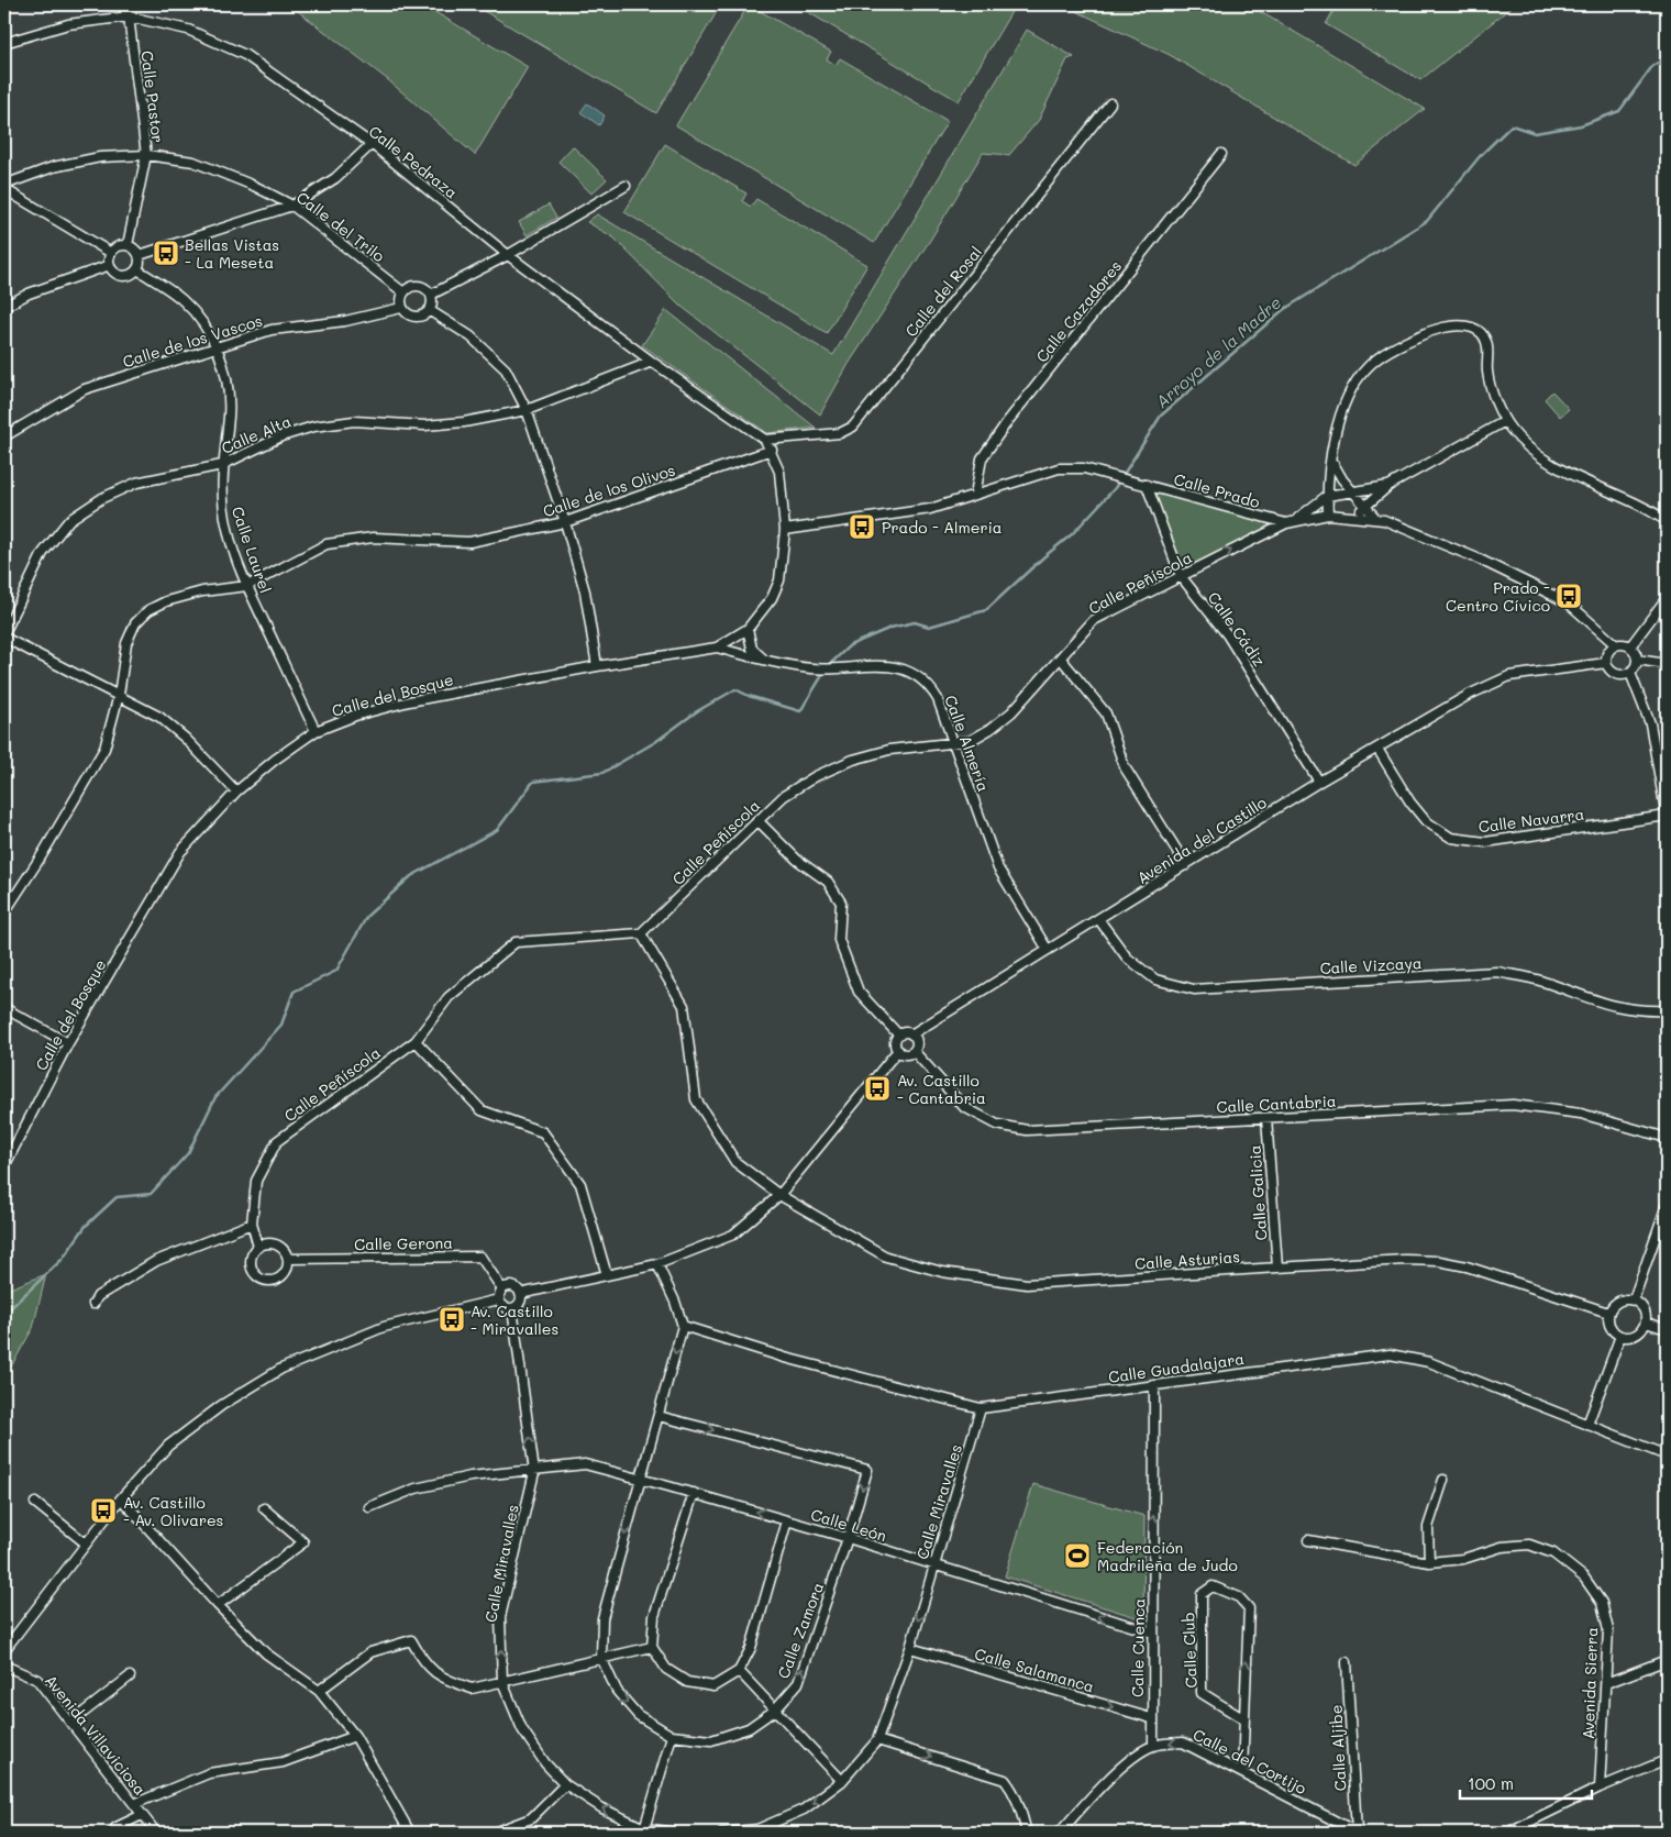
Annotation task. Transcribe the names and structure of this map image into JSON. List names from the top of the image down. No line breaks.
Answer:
{"streets":{"street":["Calle Pastor","Calle Pedraza","Calle del Trilo","Calle del Rosal","Calle Cazadores","Calle de los Vascos","Calle Alta","Calle de los Olivos","Calle Prado","Calle Laurel","Calle Peñíscola","Calle Cádiz","Calle del Bosque","Calle Almería","Calle Navarra","Avenida del Castillo","Calle Vizcaya","Calle Cantabria","Calle Galicia","Calle Gerona","Calle Asturias","Calle Guadalajara","Calle Miravalles","Calle León","Calle Zamora","Calle Cuenca","Calle Club","Calle Salamanca","Avenida Sierra","Avenida Villaviciosa","Calle Aljibe","Calle del Cortijo"]},"crossings":[["Calle Pastor","Calle Pedraza"],["Calle Pastor","Calle del Trilo"],["Calle Pastor","Calle Laurel"],["Calle Pedraza","Calle del Rosal"],["Calle Pedraza","Calle Alta"],["Calle del Trilo","Calle de los Vascos"],["Calle Cazadores","Calle Prado"],["Calle de los Vascos","Calle Laurel"],["Calle Alta","Calle Laurel"],["Calle de los Olivos","Calle Laurel"],["Calle Prado","Calle Peñíscola"],["Calle Prado","Calle Cádiz"],["Calle Laurel","Calle del Bosque"],["Calle Peñíscola","Calle Cádiz"],["Calle Peñíscola","Calle Almería"],["Calle Peñíscola","Calle Gerona"],["Calle Peñíscola","Calle Asturias"],["Calle Cádiz","Avenida del Castillo"],["Calle del Bosque","Calle Almería"],["Calle Almería","Avenida del Castillo"],["Calle Navarra","Avenida del Castillo"],["Avenida del Castillo","Calle Vizcaya"],["Avenida del Castillo","Calle Cantabria"],["Calle Cantabria","Calle Galicia"],["Calle Galicia","Calle Asturias"],["Calle Gerona","Calle Miravalles"],["Calle Guadalajara","Calle Miravalles"],["Calle Guadalajara","Calle Zamora"],["Calle Guadalajara","Calle Cuenca"],["Calle Miravalles","Calle León"],["Calle Miravalles","Calle Salamanca"],["Calle León","Calle Zamora"],["Calle León","Calle Cuenca"],["Calle Cuenca","Calle Salamanca"],["Calle Cuenca","Calle del Cortijo"],["Calle Club","Calle del Cortijo"],["Calle Aljibe","Calle del Cortijo"]],"one_way":["Calle León","Calle Cuenca","Calle Salamanca"],"water":["Arroyo de la Madre"],"places":{"bus stop":["Bellas Vistas - La Meseta","Prado - Almeria","Prado - Centro Cívico","Av. Castillo - Cantabria","Av. Castillo - Miravalles","Av. Castillo - Av. Olivares"],"sports":["Federación Madrileña de Judo"]},"scale_bar":"100 m"}
